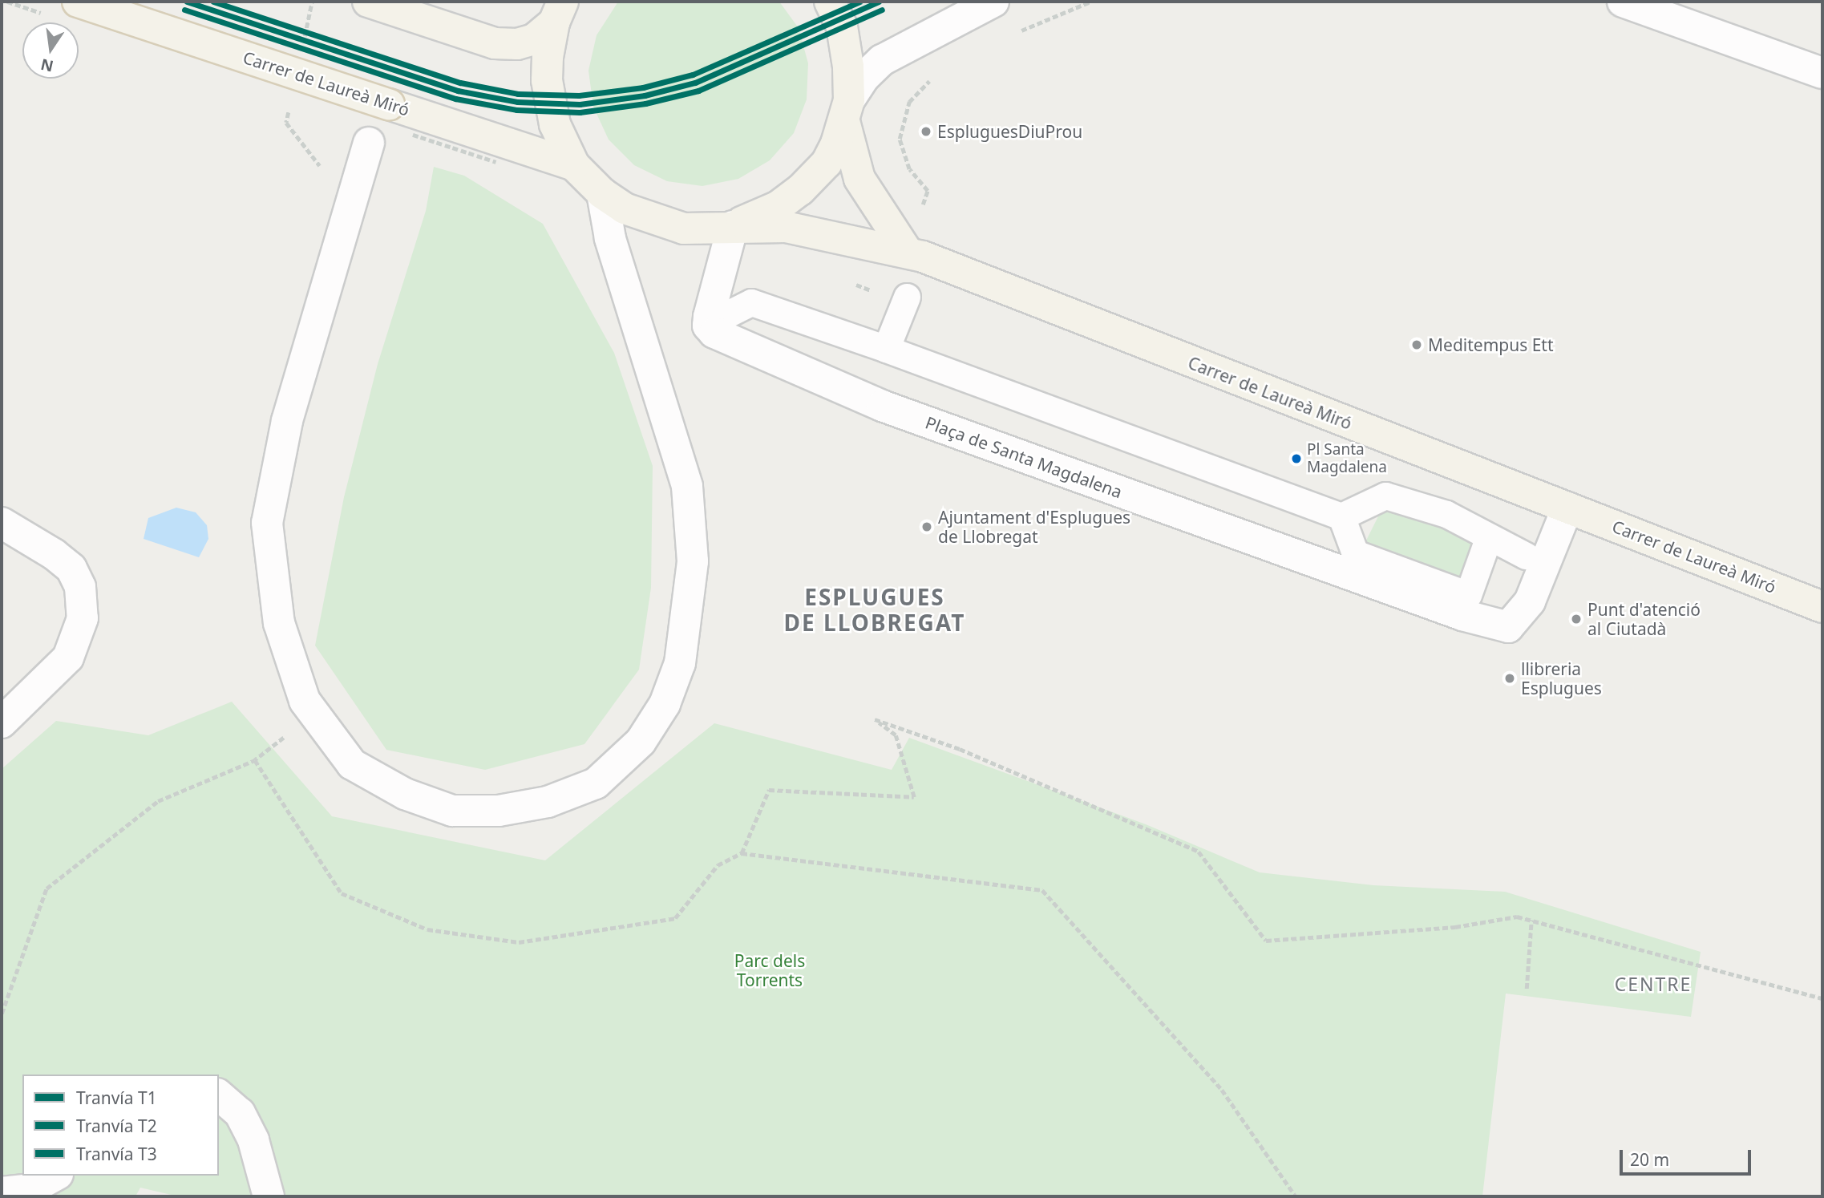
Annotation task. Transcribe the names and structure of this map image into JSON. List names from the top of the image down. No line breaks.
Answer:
{"streets":{"main road":["Carrer de Laureà Miró"],"street":["Plaça de Santa Magdalena"]},"crossings":[["Carrer de Laureà Miró","Plaça de Santa Magdalena"]],"districts":["ESPLUGUES DE LLOBREGAT","CENTRE"],"parks":["Parc dels Torrents"],"places":["EspluguesDiuProu","Meditempus Ett","Pl Santa Magdalena","Ajuntament d'Esplugues de Llobregat","Punt d'atenció al Ciutadà","llibreria Esplugues"],"lines":["tram line T1","tram line T3","tram line T2"],"legend":["Tranvía T1","Tranvía T2","Tranvía T3"],"scale_bar":"20 m","north":"bottom"}
